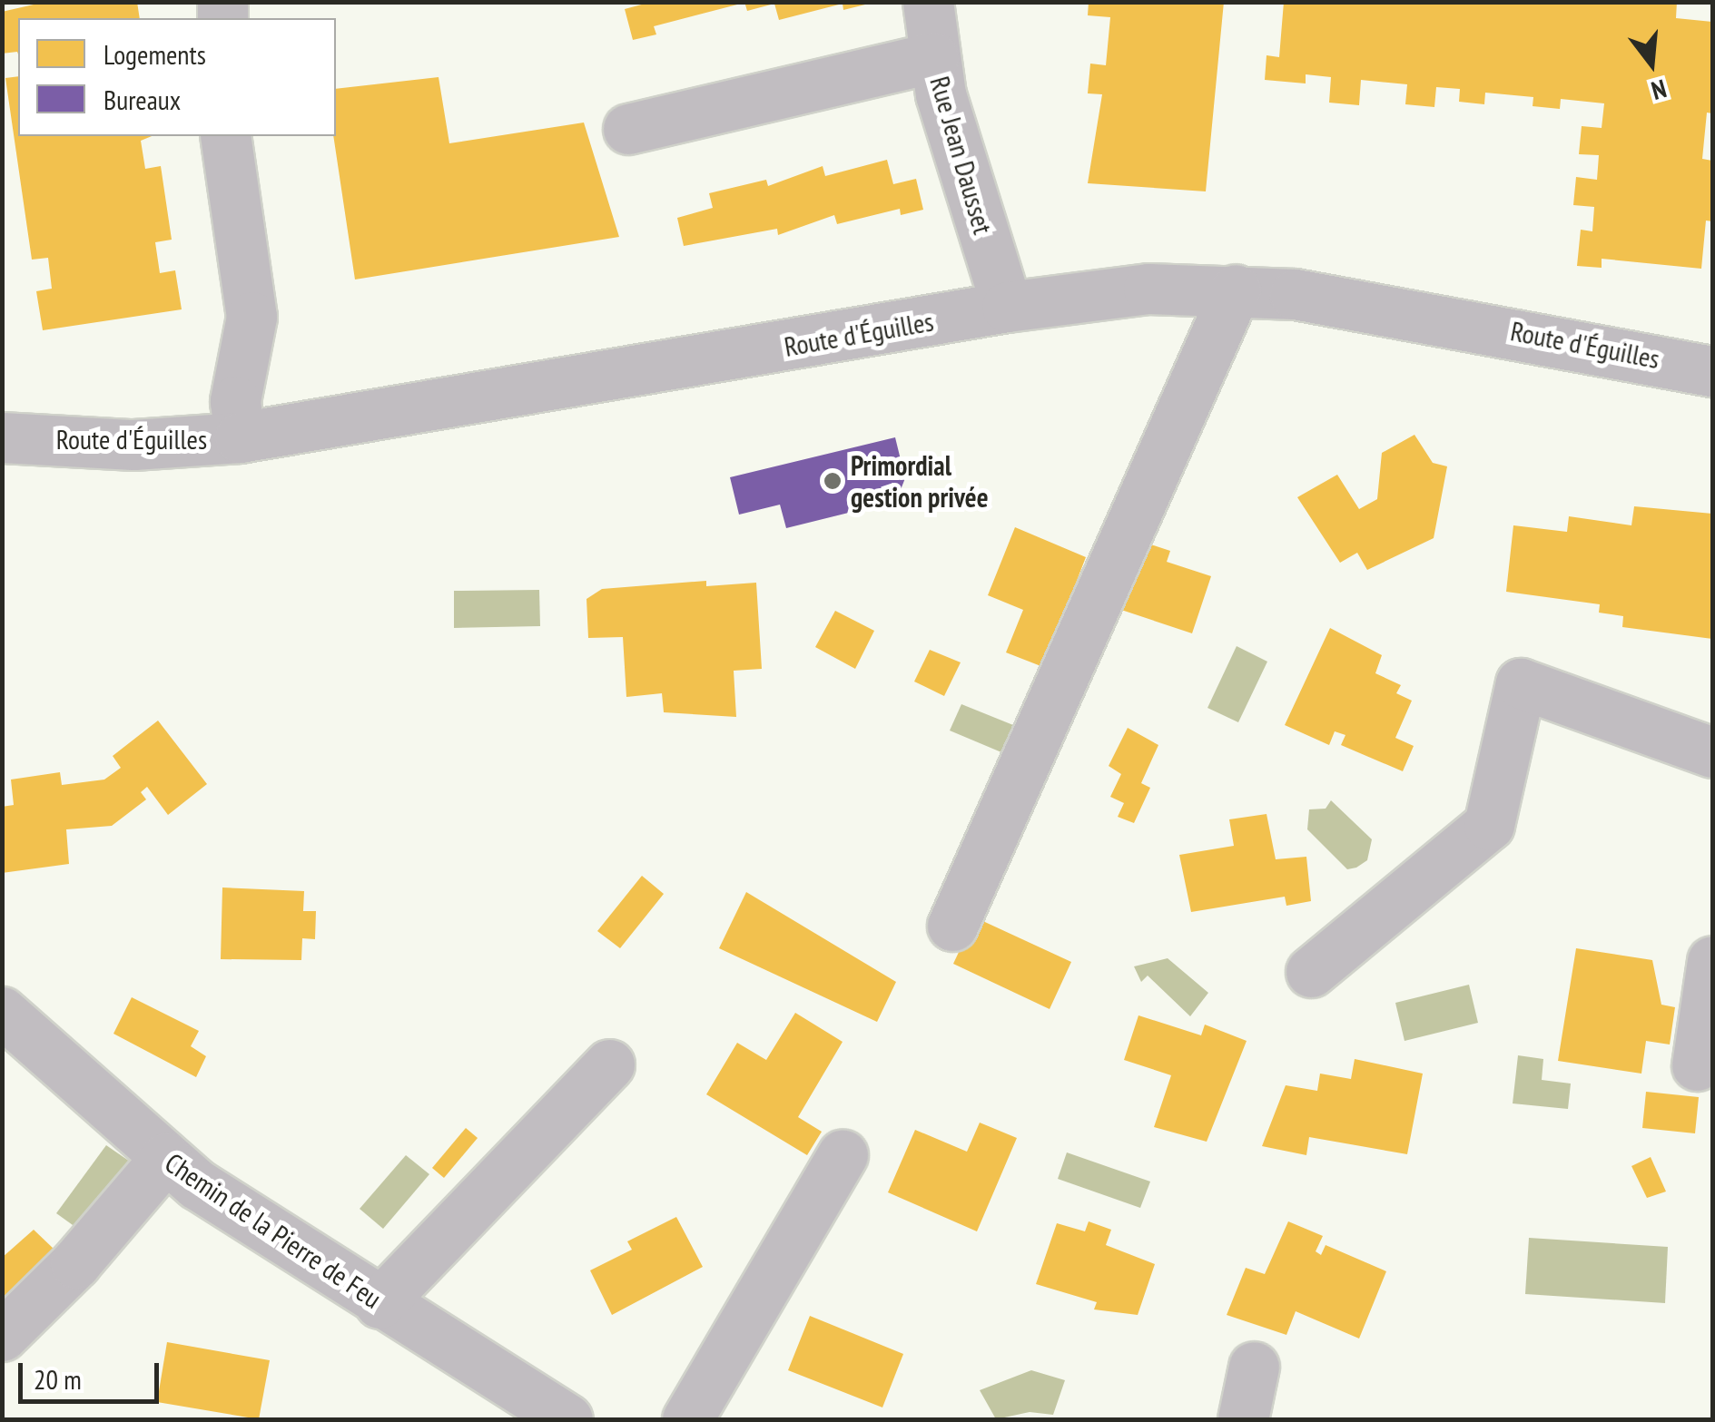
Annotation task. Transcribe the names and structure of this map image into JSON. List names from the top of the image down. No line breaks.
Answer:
{"streets":{"street":["Rue Jean Dausset","Route d'Éguilles","Chemin de la Pierre de Feu"]},"crossings":[["Rue Jean Dausset","Route d'Éguilles"]],"places":["Primordial gestion privée"],"legend":["Logements","Bureaux"],"scale_bar":"20 m","north":"bottom"}
